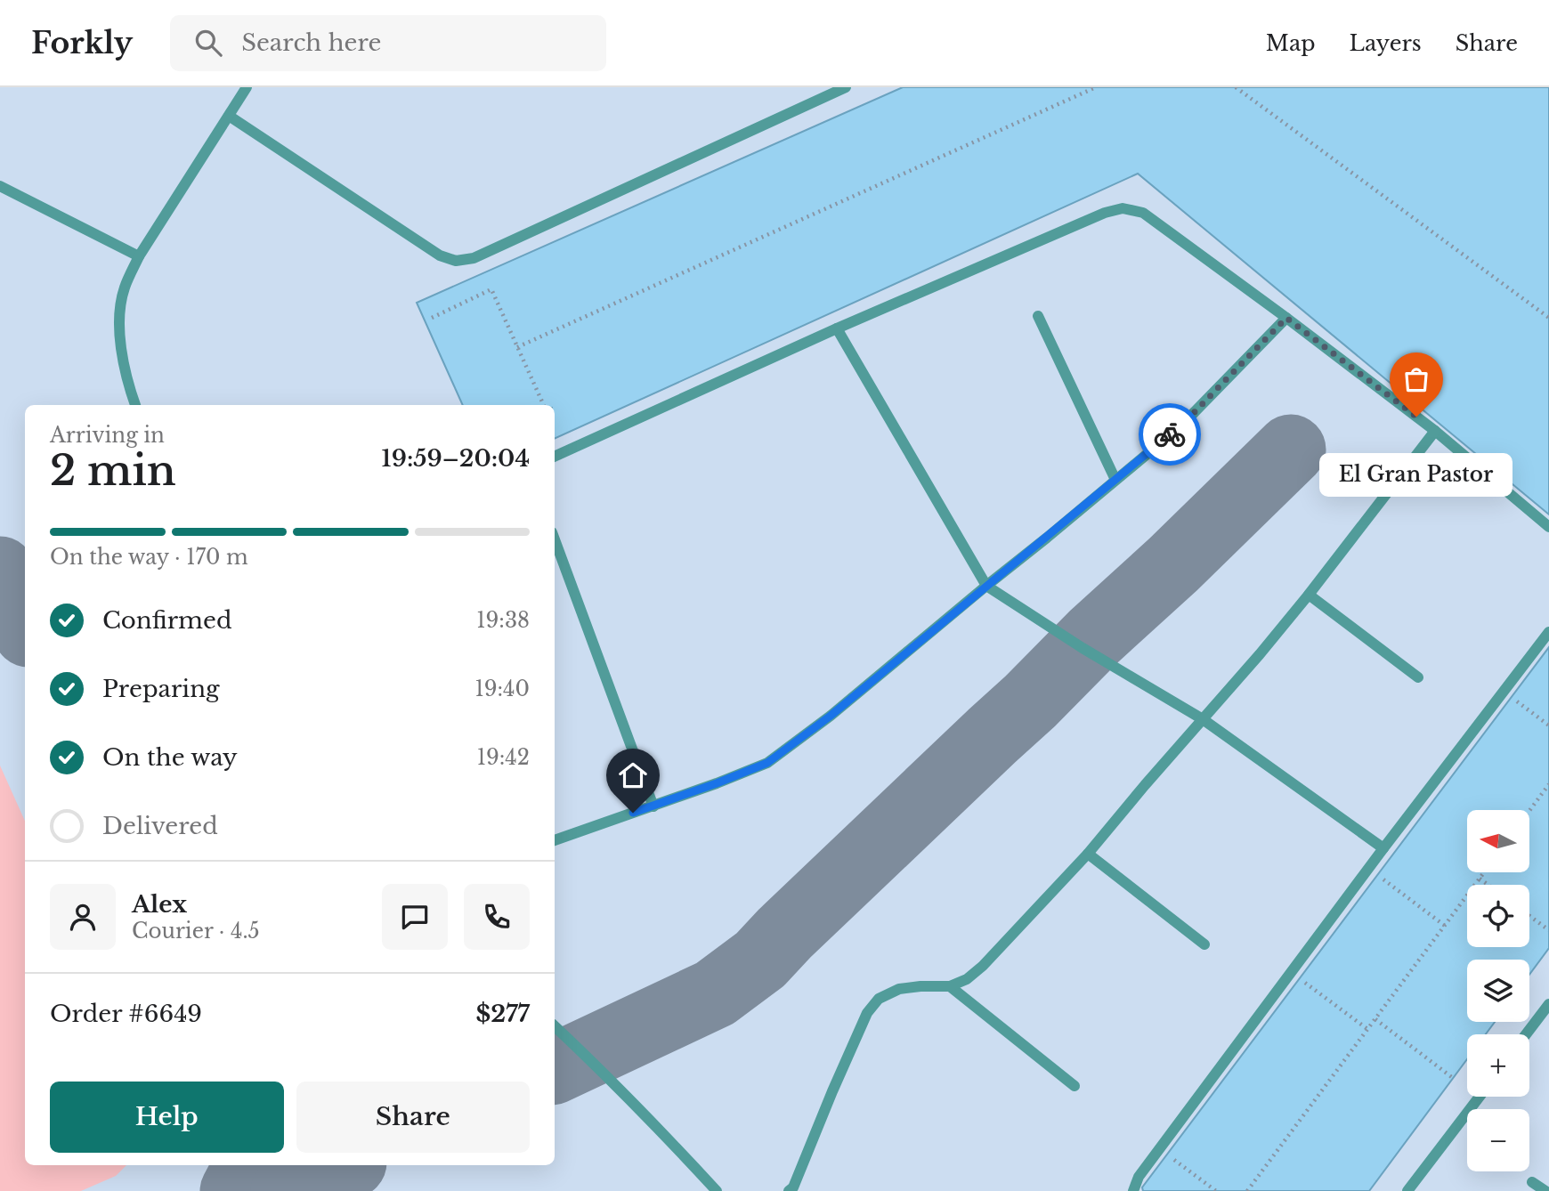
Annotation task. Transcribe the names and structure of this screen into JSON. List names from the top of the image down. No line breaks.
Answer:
{"places":["El Gran Pastor"],"north":"left","page":{"header":"Forkly","search":"Search here","nav":["Map","Layers","Share"],"heading":["2 min","Arriving in","19:59–20:04"],"panel":["Alex","Courier · 4.5","Order #6649","$277"],"bubble":"El Gran Pastor","bar":"On the way · 170 m","list":[["Confirmed","19:38"],["Preparing","19:40"],["On the way","19:42"],"Delivered"],"map_buttons":["+","−"],"buttons":["Help","Share"]}}
